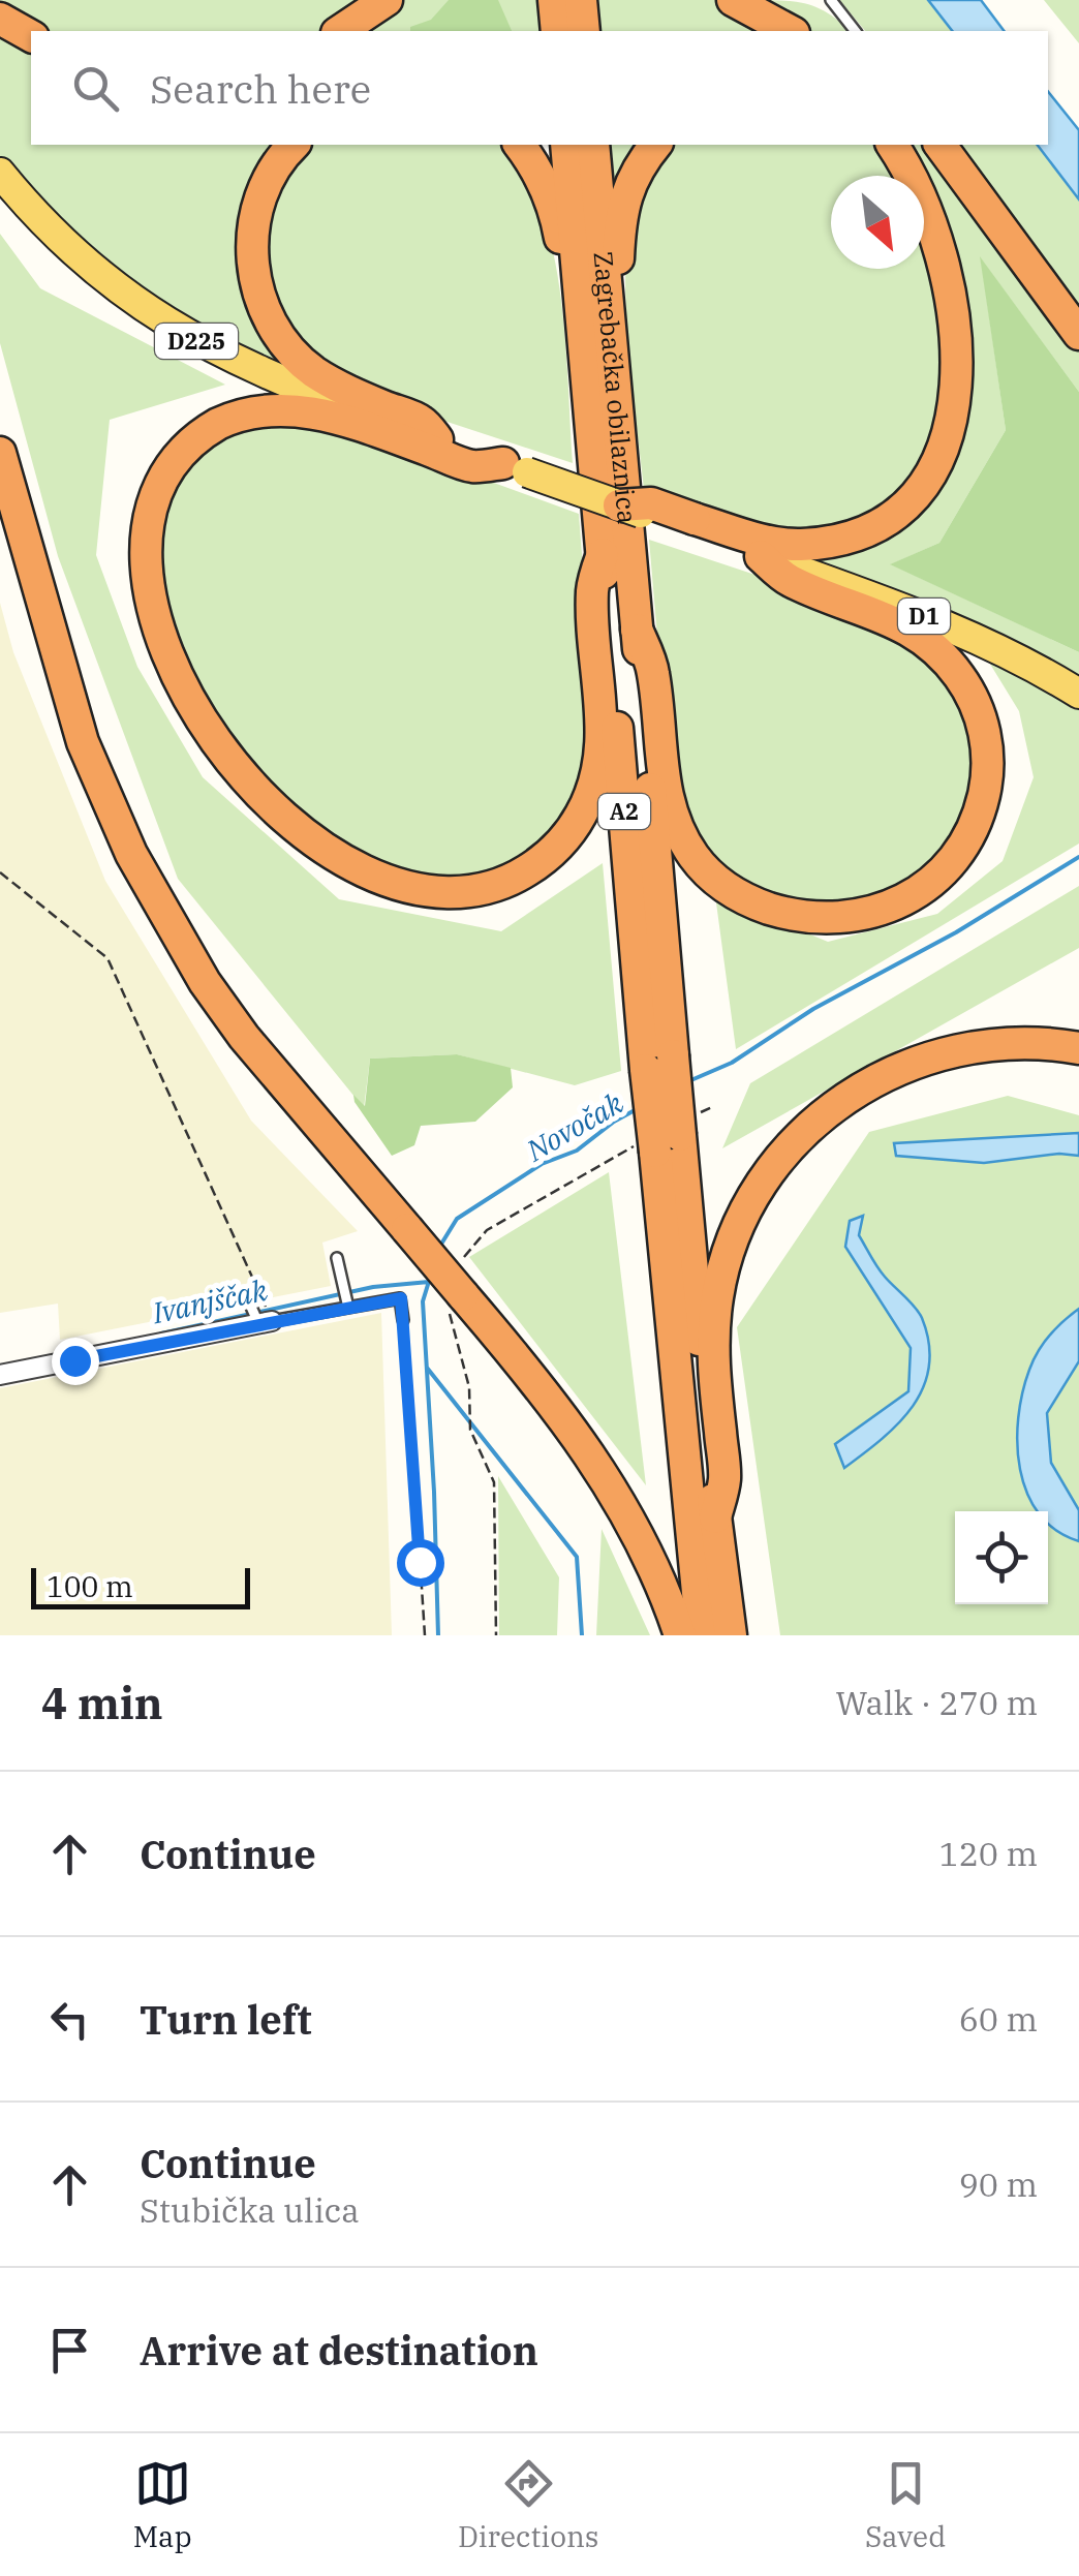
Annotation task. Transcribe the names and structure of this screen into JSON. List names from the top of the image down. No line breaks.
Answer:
{"streets":{"highway":["Zagrebačka obilaznica","A2"],"main road":["D225","D1"]},"crossings":[["Zagrebačka obilaznica","A2"]],"water":["Novočak","Ivanjščak"],"scale_bar":"100 m","north":"bottom right","page":{"search":"Search here","scale":"100 m","heading":["4 min","Walk · 270 m"],"list":[["Continue","120 m"],["Turn left","60 m"],["Continue","Stubička ulica","90 m"],"Arrive at destination"],"nav":["Map","Directions","Saved"]}}
